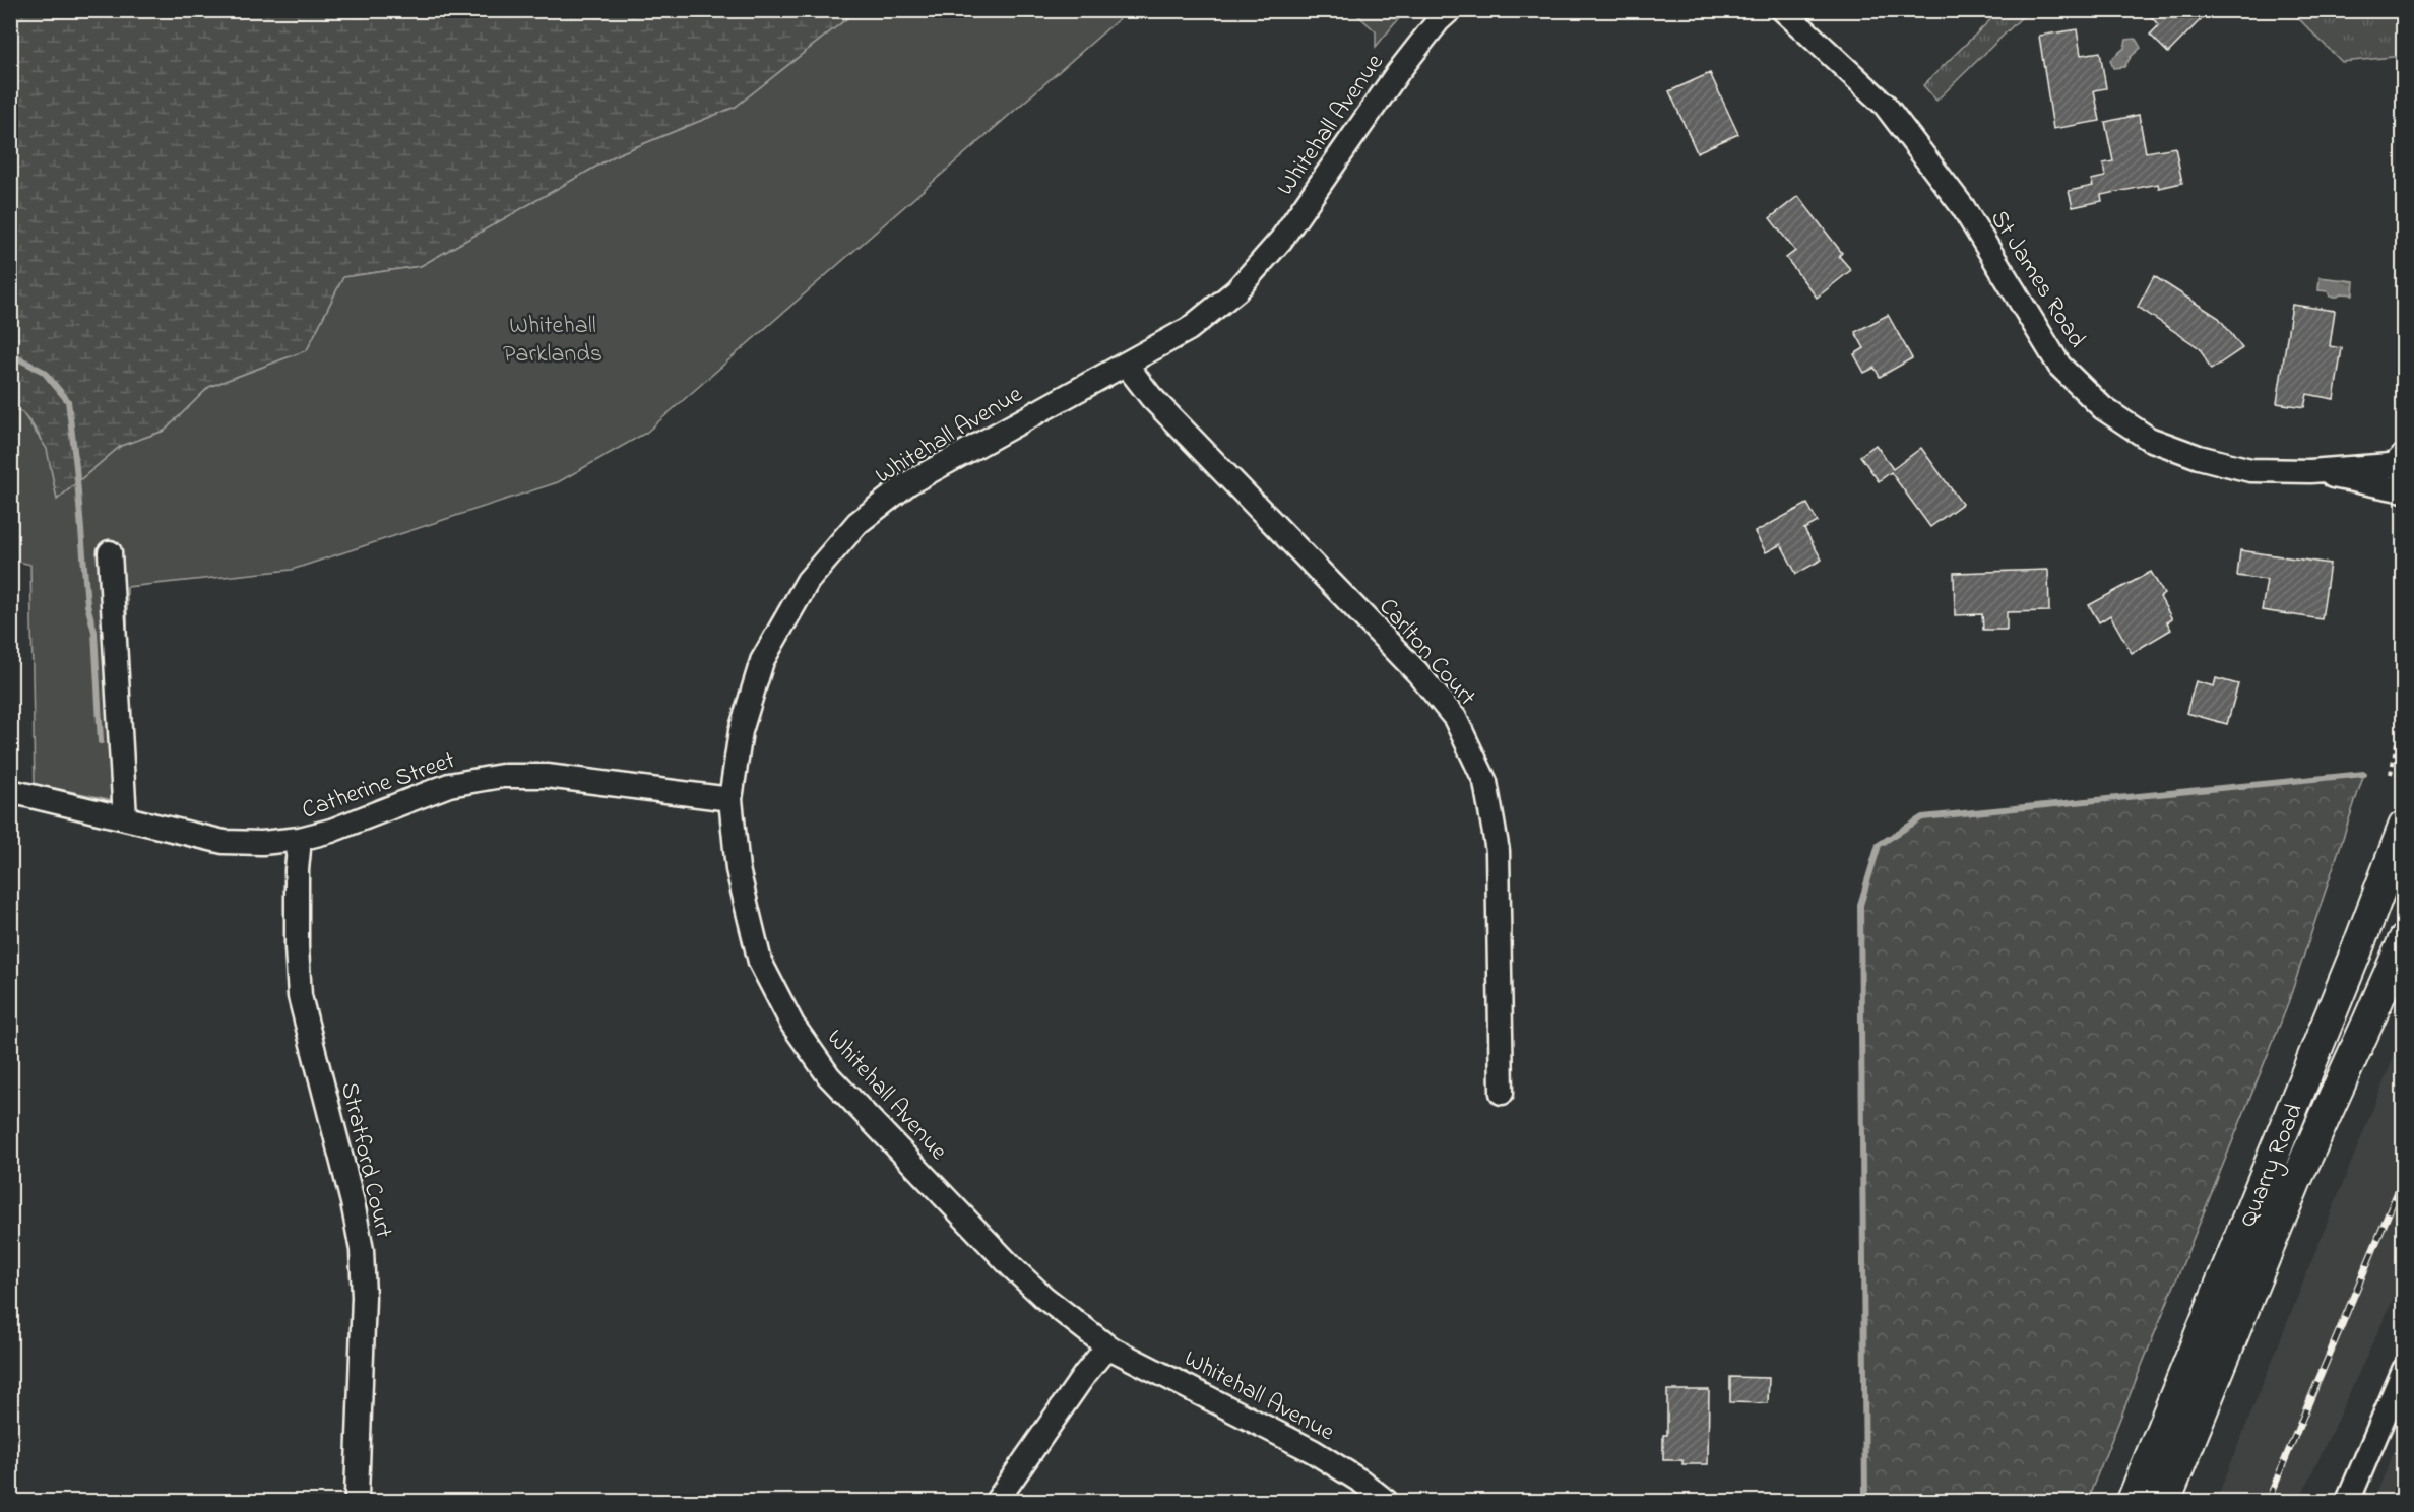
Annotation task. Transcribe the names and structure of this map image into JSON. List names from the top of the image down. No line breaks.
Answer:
{"streets":{"main road":["Quarry Road"],"street":["Whitehall Avenue","St James Road","Carlton Court","Catherine Street","Stratford Court"]},"crossings":[["Whitehall Avenue","Carlton Court"],["Whitehall Avenue","Catherine Street"],["Catherine Street","Stratford Court"]],"parks":["Whitehall Parklands"]}
